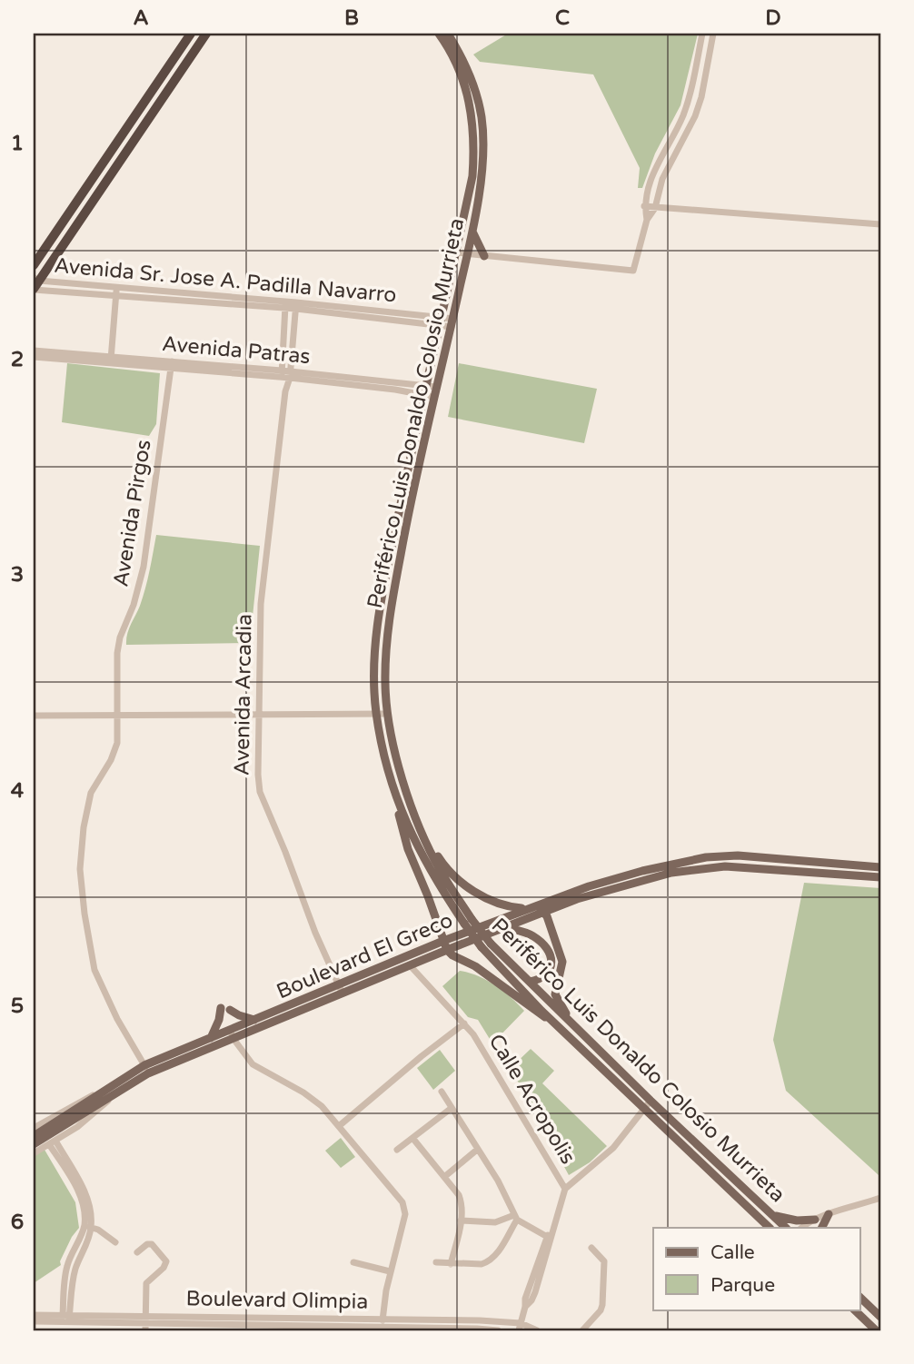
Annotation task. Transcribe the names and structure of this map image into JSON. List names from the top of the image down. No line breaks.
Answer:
{"streets":{"main road":["Periférico Luis Donaldo Colosio Murrieta","Boulevard El Greco"],"street":["Avenida Sr. Jose A. Padilla Navarro","Avenida Patras","Avenida Pirgos","Avenida Arcadia","Calle Acropolis","Boulevard Olimpia"]},"crossings":[["Avenida Sr. Jose A. Padilla Navarro","Periférico Luis Donaldo Colosio Murrieta"],["Avenida Sr. Jose A. Padilla Navarro","Avenida Arcadia"],["Avenida Patras","Periférico Luis Donaldo Colosio Murrieta"],["Avenida Patras","Avenida Pirgos"],["Avenida Patras","Avenida Arcadia"],["Avenida Pirgos","Boulevard El Greco"],["Avenida Arcadia","Boulevard El Greco"],["Boulevard El Greco","Calle Acropolis"]],"legend":["Calle","Parque"],"grid":{"columns":["A","B","C","D"],"rows":["1","2","3","4","5","6"]}}
